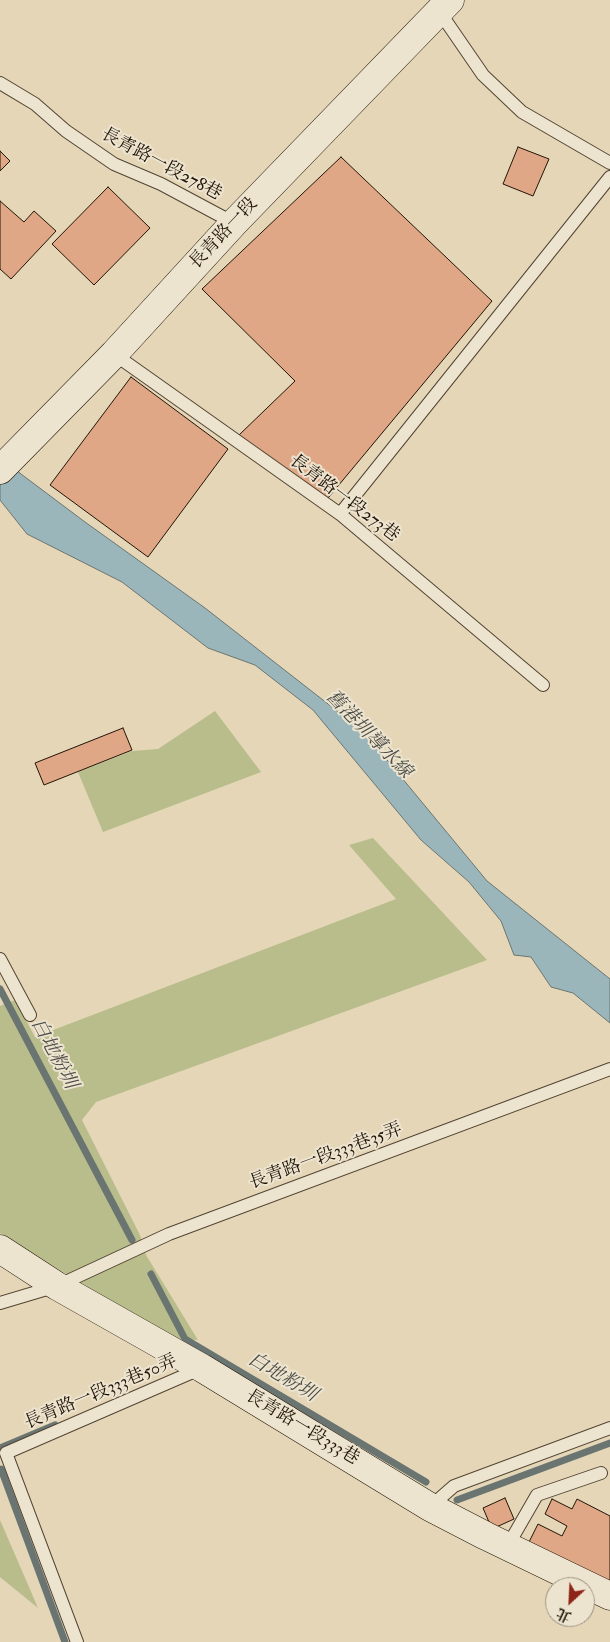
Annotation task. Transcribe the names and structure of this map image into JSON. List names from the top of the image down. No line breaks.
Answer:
{"streets":{"street":["長青路一段","長青路一段333巷"],"lane":["長青路一段278巷","長青路一段273巷","長青路一段333巷35弄","長青路一段333巷50弄"]},"crossings":[["長青路一段278巷","長青路一段"],["長青路一段","長青路一段273巷"],["長青路一段333巷35弄","長青路一段333巷"],["長青路一段333巷50弄","長青路一段333巷"]],"water":["舊港圳導水線","白地粉圳"],"north":"bottom left"}
